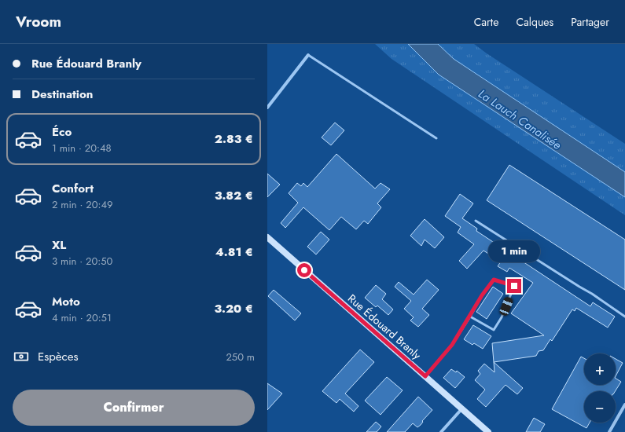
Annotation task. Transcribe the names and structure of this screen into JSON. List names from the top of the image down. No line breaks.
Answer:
{"streets":{"street":["Rue Édouard Branly"]},"water":["La Lauch Canalisée"],"page":{"header":"Vroom","nav":["Carte","Calques","Partager"],"banner":["Rue Édouard Branly","Destination"],"list":[{"name":"Éco","note":"1 min · 20:48","value":"2.83 €"},{"name":"Confort","note":"2 min · 20:49","value":"3.82 €"},{"name":"XL","note":"3 min · 20:50","value":"4.81 €"},{"name":"Moto","note":"4 min · 20:51","value":"3.20 €"}],"bubble":"1 min","pay":["Espèces","250 m"],"map_buttons":["+","−"],"buttons":"Confirmer"}}
